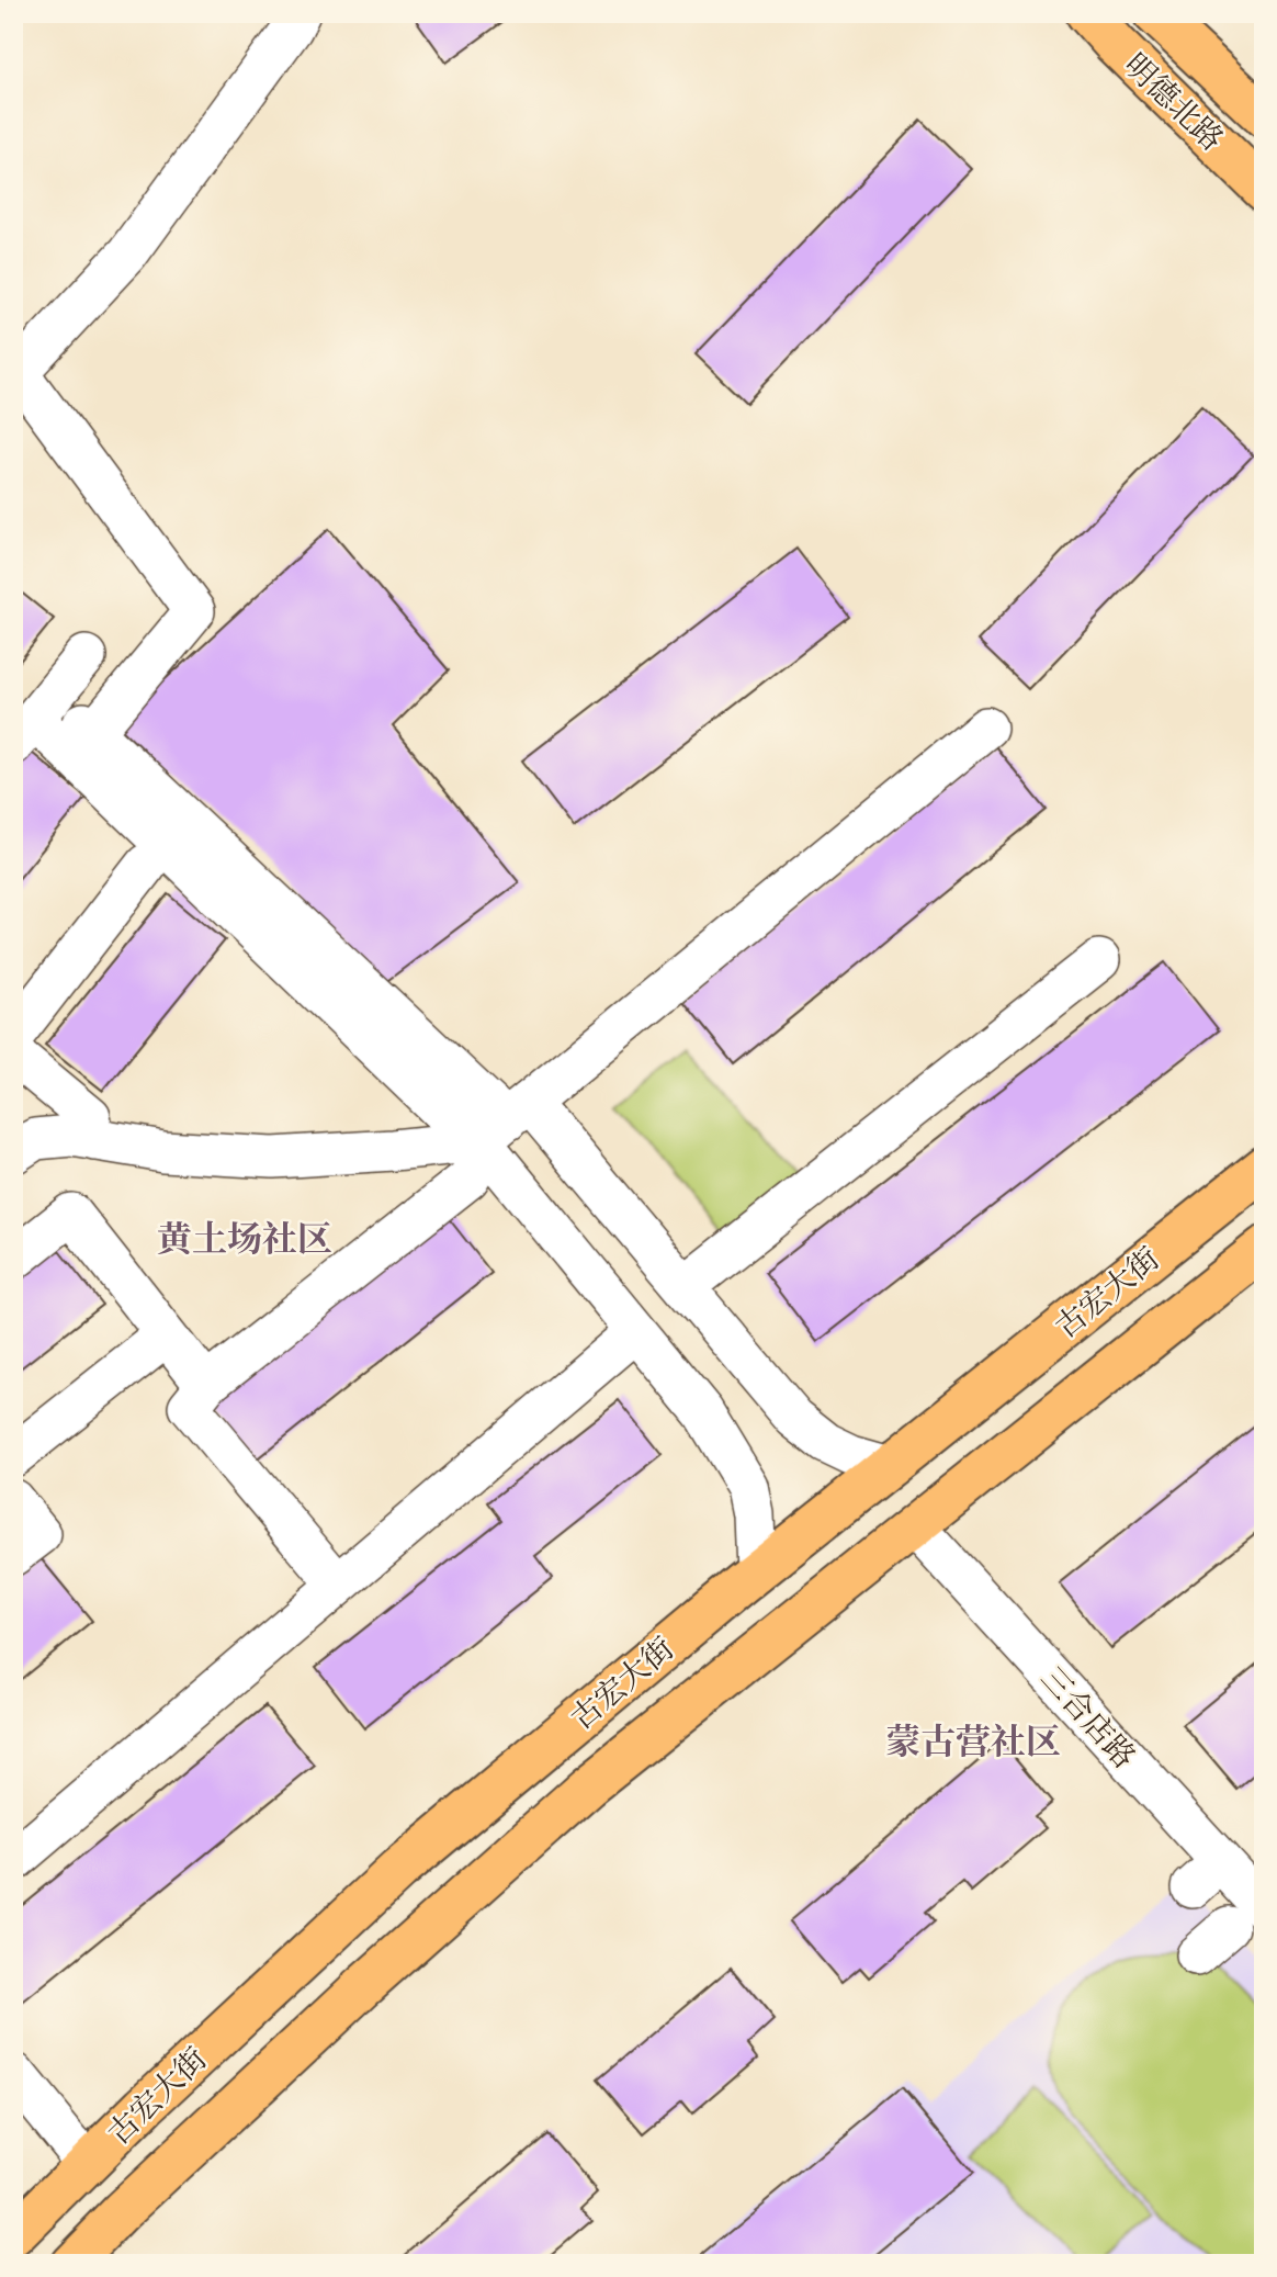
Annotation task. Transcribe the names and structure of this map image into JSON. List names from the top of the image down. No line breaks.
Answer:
{"streets":{"main road":["明德北路","古宏大街"],"street":["三合店路"]},"crossings":[["古宏大街","三合店路"]],"districts":["黄土场社区","蒙古营社区"]}
